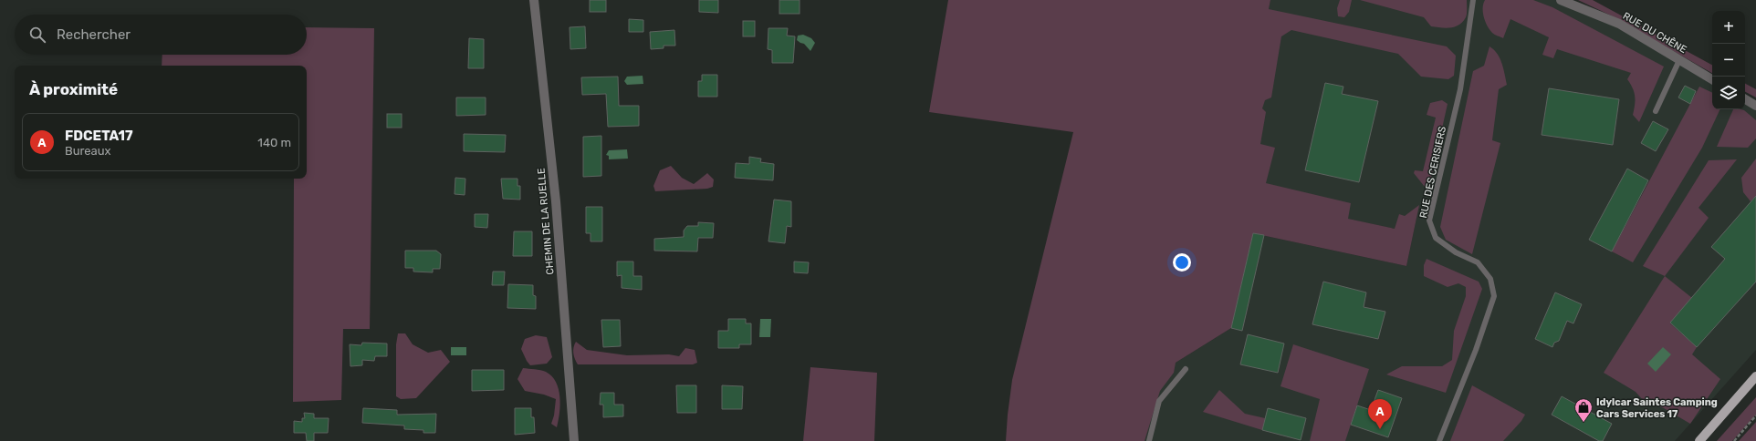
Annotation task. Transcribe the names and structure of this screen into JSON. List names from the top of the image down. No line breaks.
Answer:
{"streets":{"street":["RUE DU CHÊNE","CHEMIN DE LA RUELLE"],"lane":["RUE DES CERISIERS"]},"places":{"shop":["Idylcar Saintes Camping Cars Services 17"]},"page":{"map_buttons":["+","−"],"search":"Rechercher","heading":"À proximité","list":[{"mark":"A","name":"FDCETA17","note":"Bureaux","value":"140 m"}],"pins":"A"}}
